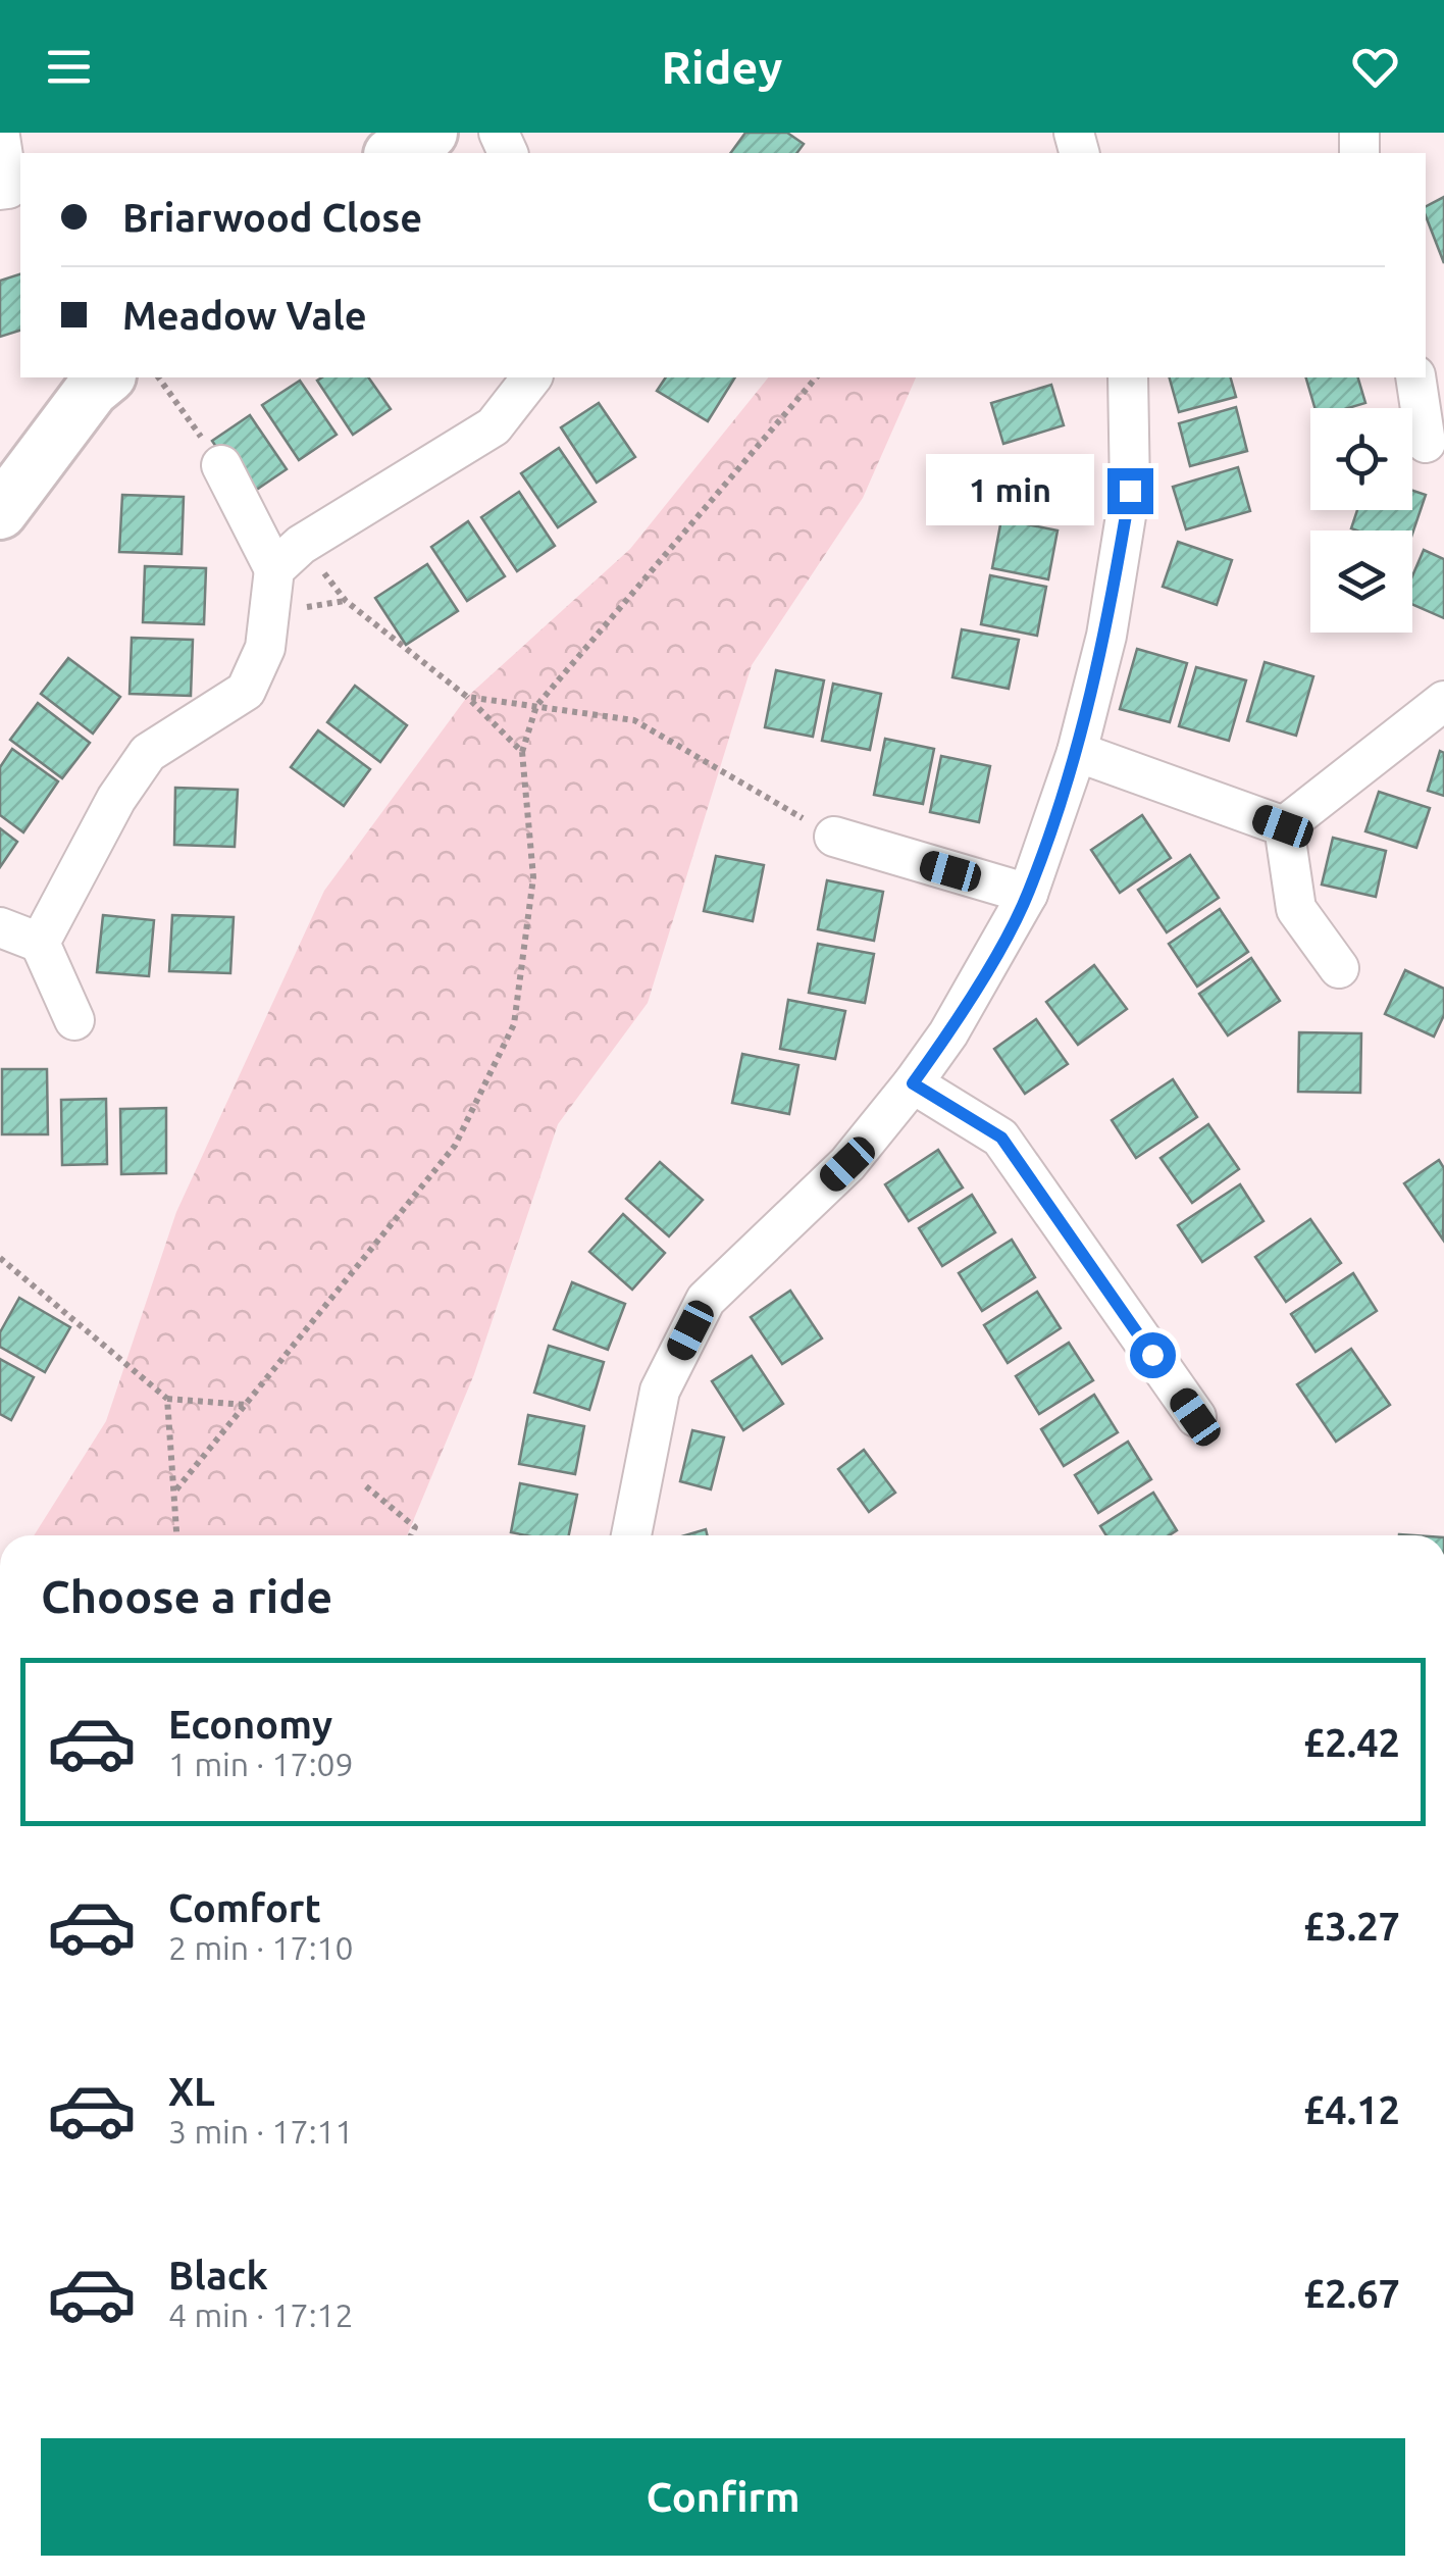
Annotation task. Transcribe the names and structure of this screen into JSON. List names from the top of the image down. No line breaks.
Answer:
{"page":{"header":"Ridey","banner":["Briarwood Close","Meadow Vale"],"bubble":"1 min","heading":"Choose a ride","list":[{"name":"Economy","note":"1 min · 17:09","value":"£2.42"},{"name":"Comfort","note":"2 min · 17:10","value":"£3.27"},{"name":"XL","note":"3 min · 17:11","value":"£4.12"},{"name":"Black","note":"4 min · 17:12","value":"£2.67"}],"buttons":"Confirm"}}
